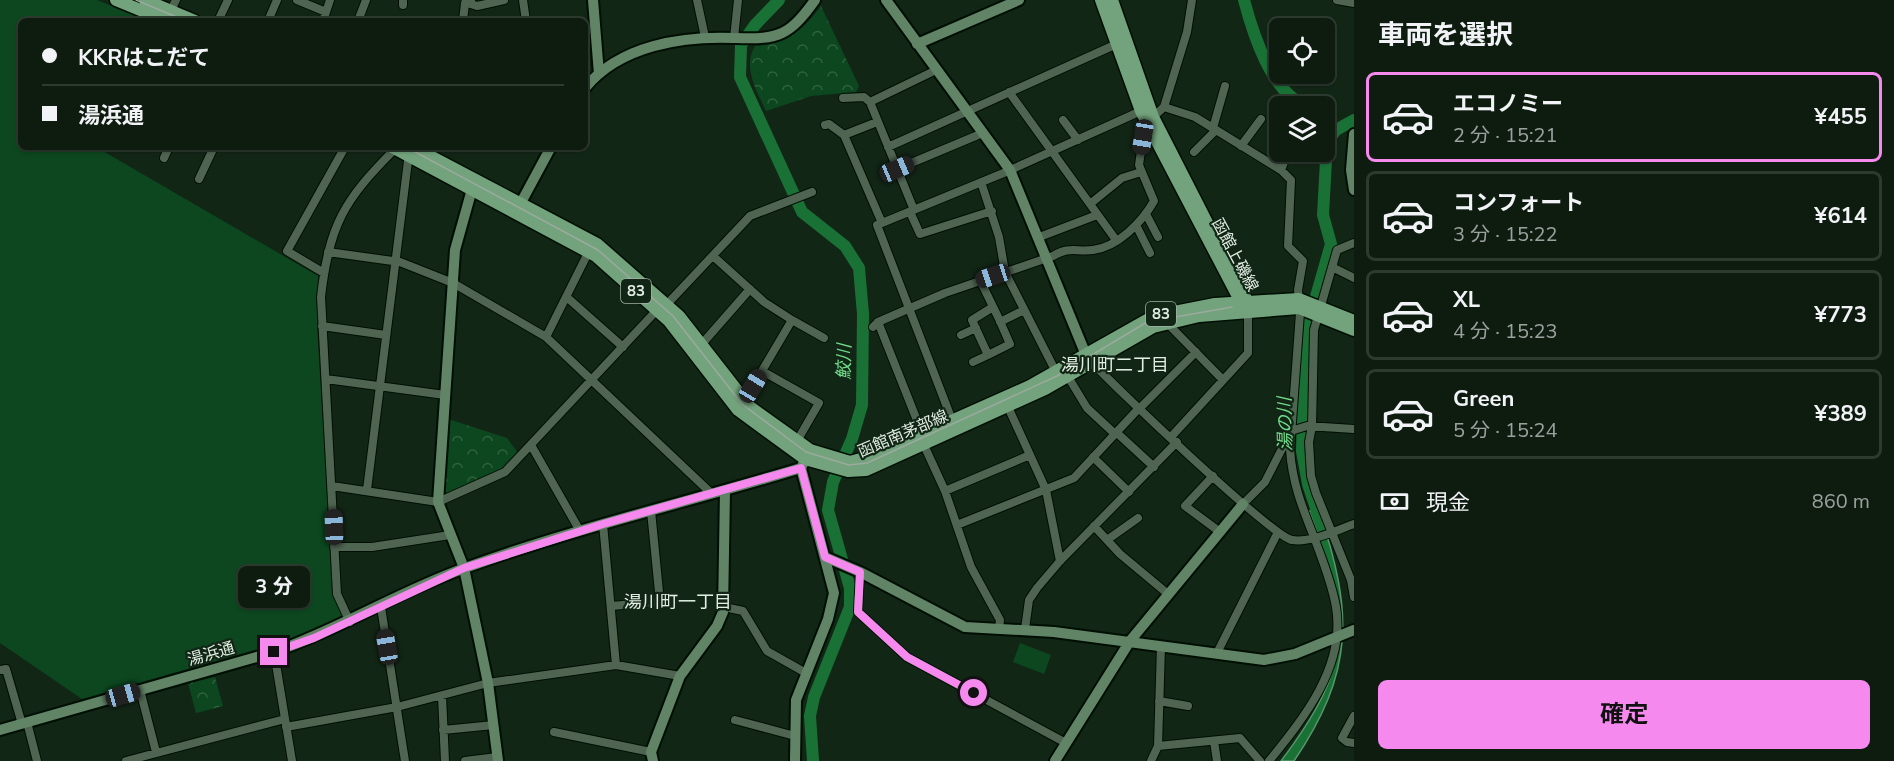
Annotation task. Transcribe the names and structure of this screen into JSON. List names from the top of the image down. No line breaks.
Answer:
{"streets":{"main road":["函館上磯線","83","函館南茅部線"],"street":["湯浜通"]},"crossings":[["函館上磯線","83"],["83","函館南茅部線"],["函館南茅部線","湯浜通"]],"districts":["湯川町二丁目","湯川町一丁目"],"water":["鮫川","湯の川"],"page":{"heading":"車両を選択","banner":["KKRはこだて","湯浜通"],"list":[{"name":"エコノミー","note":"2 分 · 15:21","value":"¥455"},{"name":"コンフォート","note":"3 分 · 15:22","value":"¥614"},{"name":"XL","note":"4 分 · 15:23","value":"¥773"},{"name":"Green","note":"5 分 · 15:24","value":"¥389"}],"pay":["現金","860 m"],"bubble":"3 分","buttons":"確定"}}
